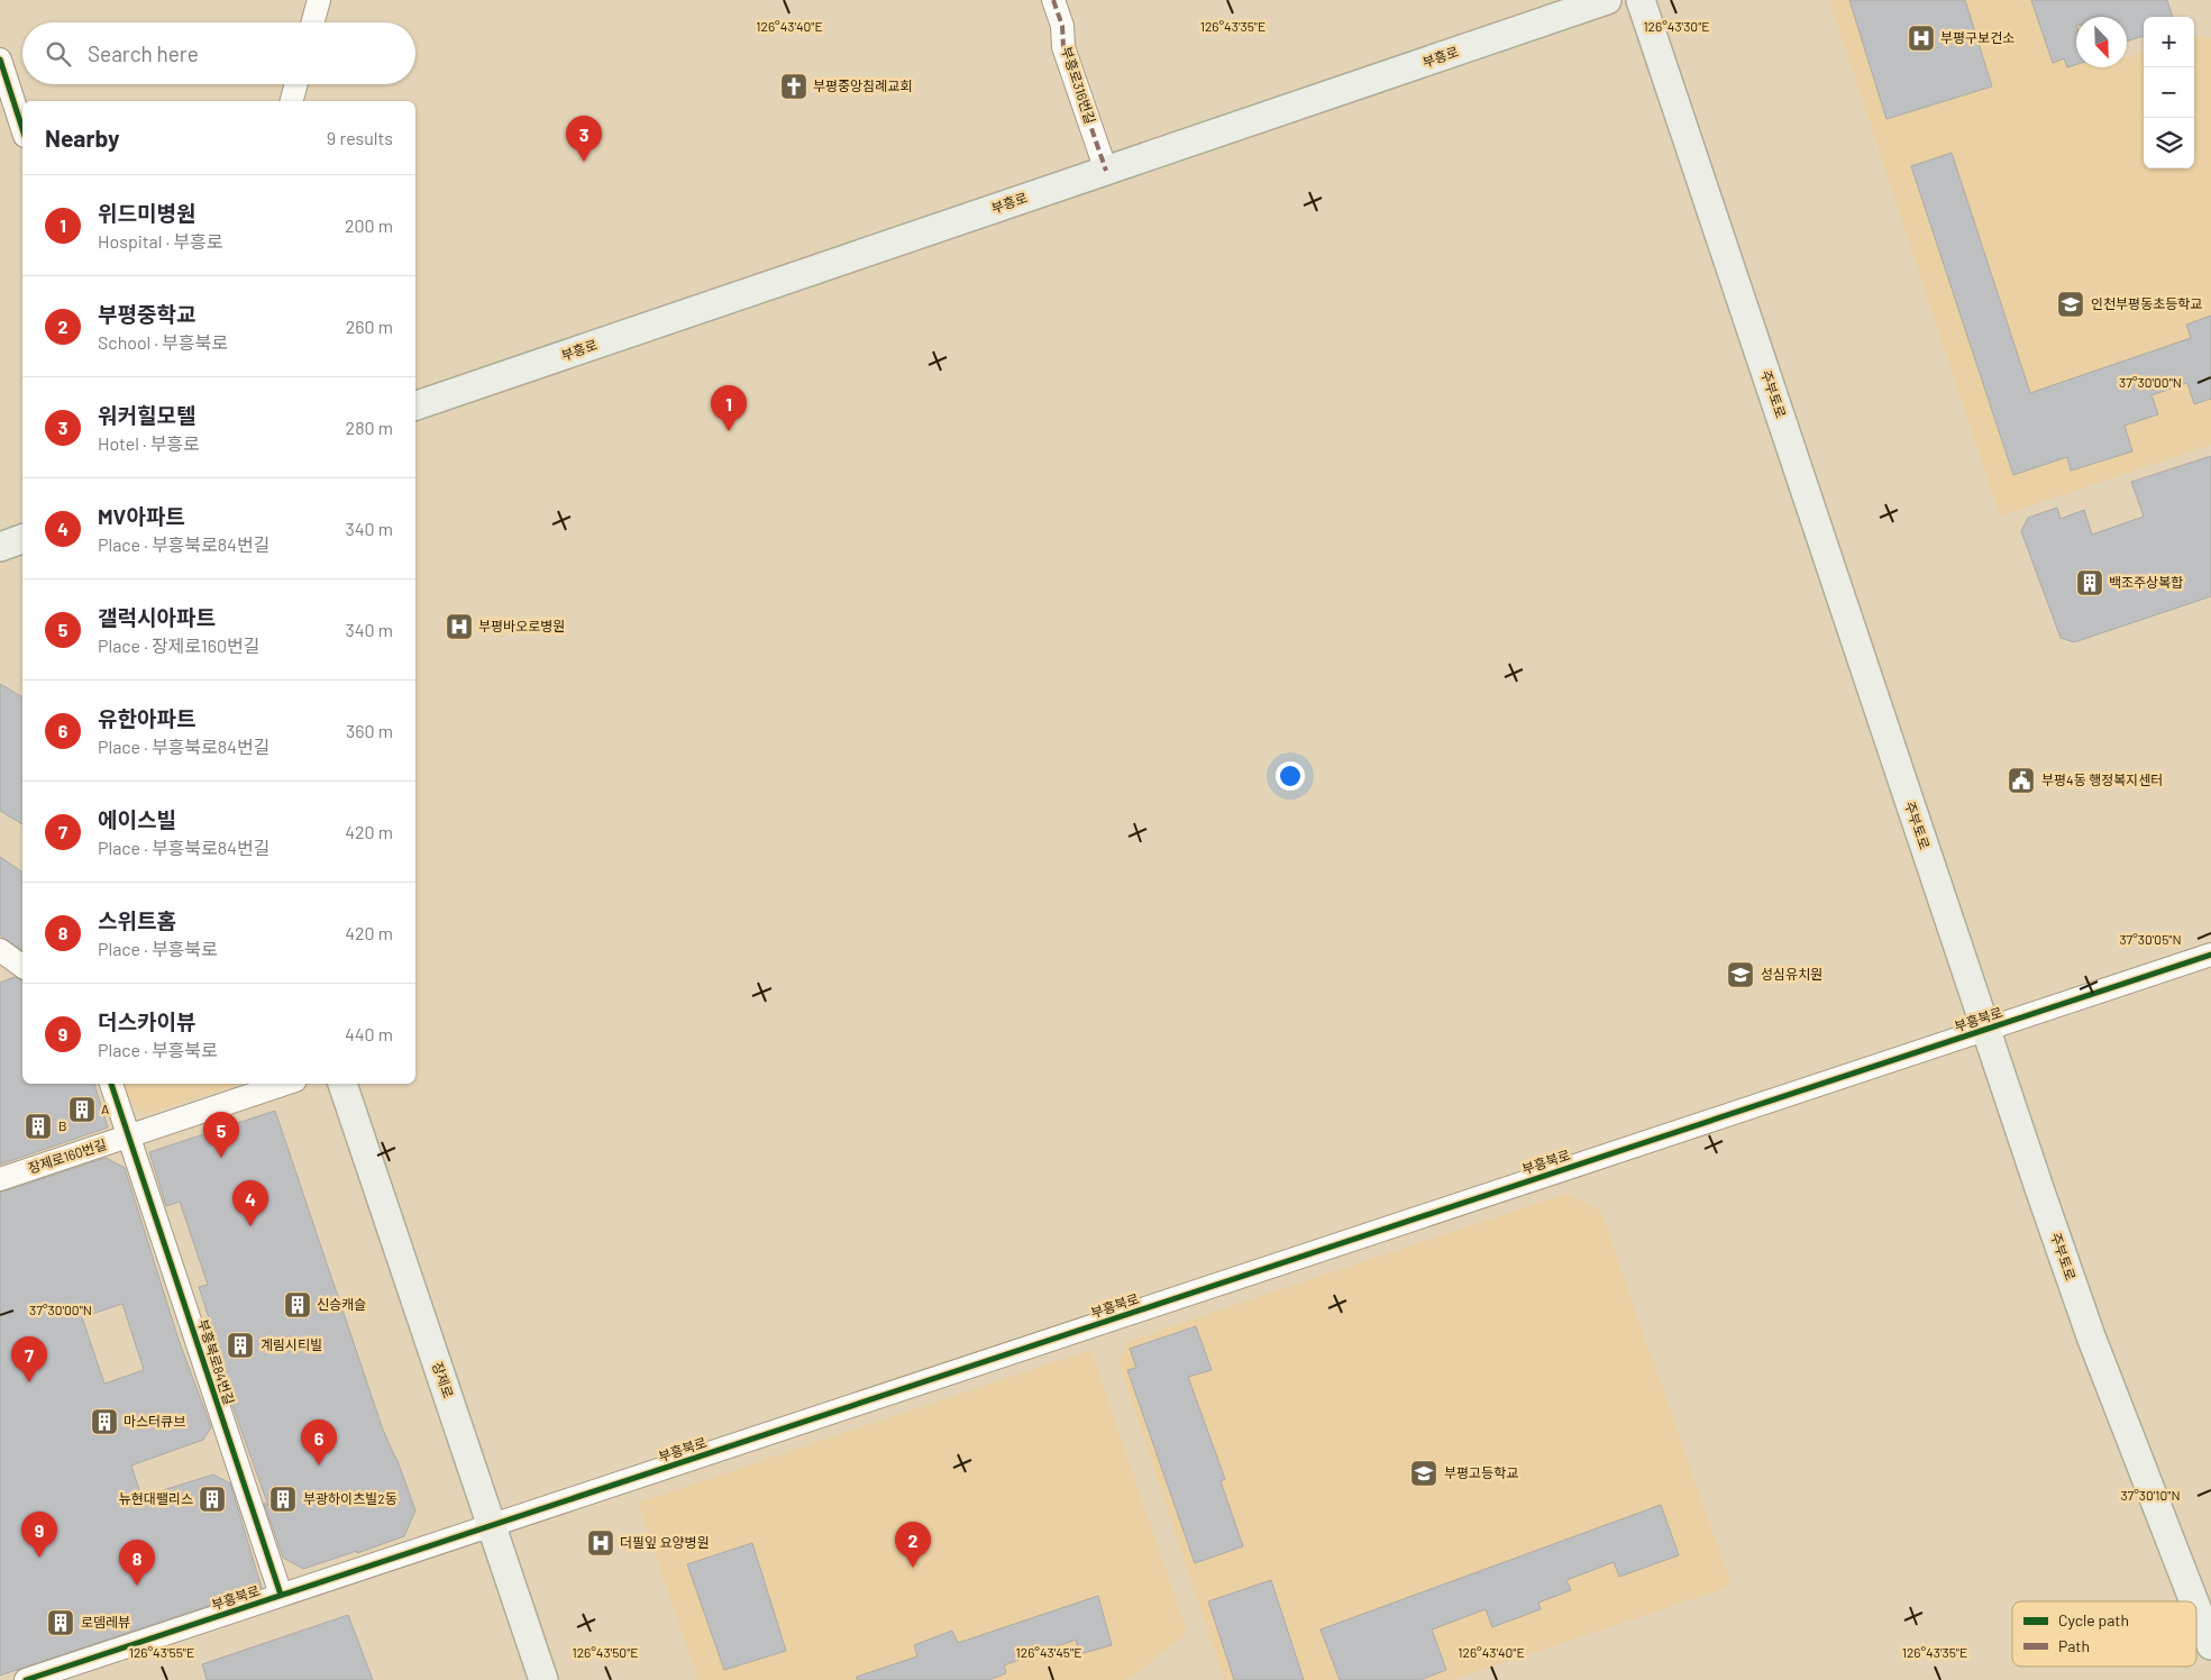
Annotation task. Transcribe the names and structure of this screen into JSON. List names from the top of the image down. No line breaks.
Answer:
{"streets":{"main road":["부흥로","주부토로","장제로"],"street":["부흥로316번길","부흥북로","장제로160번길","부흥북로84번길"]},"crossings":[["부흥로","부흥로316번길"],["주부토로","부흥북로"],["부흥북로","부흥북로84번길"],["부흥북로","장제로"],["장제로160번길","부흥북로84번길"]],"places":{"hospital":["부평구보건소","부평바오로병원","더필잎 요양병원"],"church":["부평중앙침례교회"],"school or university":["인천부평동초등학교","성심유치원","부평고등학교"],"building":["백조주상복합","A","B","신승캐슬","계림시티빌","마스터큐브","뉴현대팰리스","부광하이츠빌2동","로뎀레뷰"],"public building":["부평4동 행정복지센터"]},"legend":["Cycle path","Path"],"north":"bottom right","page":{"map_buttons":["+","−"],"search":"Search here","heading":["Nearby","9 results"],"pins":["3","1","5","4","7","6","9","2","8"],"list":[{"mark":"1","name":"위드미병원","note":"Hospital · 부흥로","value":"200 m"},{"mark":"2","name":"부평중학교","note":"School · 부흥북로","value":"260 m"},{"mark":"3","name":"워커힐모텔","note":"Hotel · 부흥로","value":"280 m"},{"mark":"4","name":"MV아파트","note":"Place · 부흥북로84번길","value":"340 m"},{"mark":"5","name":"갤럭시아파트","note":"Place · 장제로160번길","value":"340 m"},{"mark":"6","name":"유한아파트","note":"Place · 부흥북로84번길","value":"360 m"},{"mark":"7","name":"에이스빌","note":"Place · 부흥북로84번길","value":"420 m"},{"mark":"8","name":"스위트홈","note":"Place · 부흥북로","value":"420 m"},{"mark":"9","name":"더스카이뷰","note":"Place · 부흥북로","value":"440 m"}]},"coordinates":["126°43'40\"E","126°43'35\"E","126°43'30\"E","37°30'00\"N","37°30'05\"N","37°30'10\"N","126°43'55\"E","126°43'50\"E","126°43'45\"E"]}
